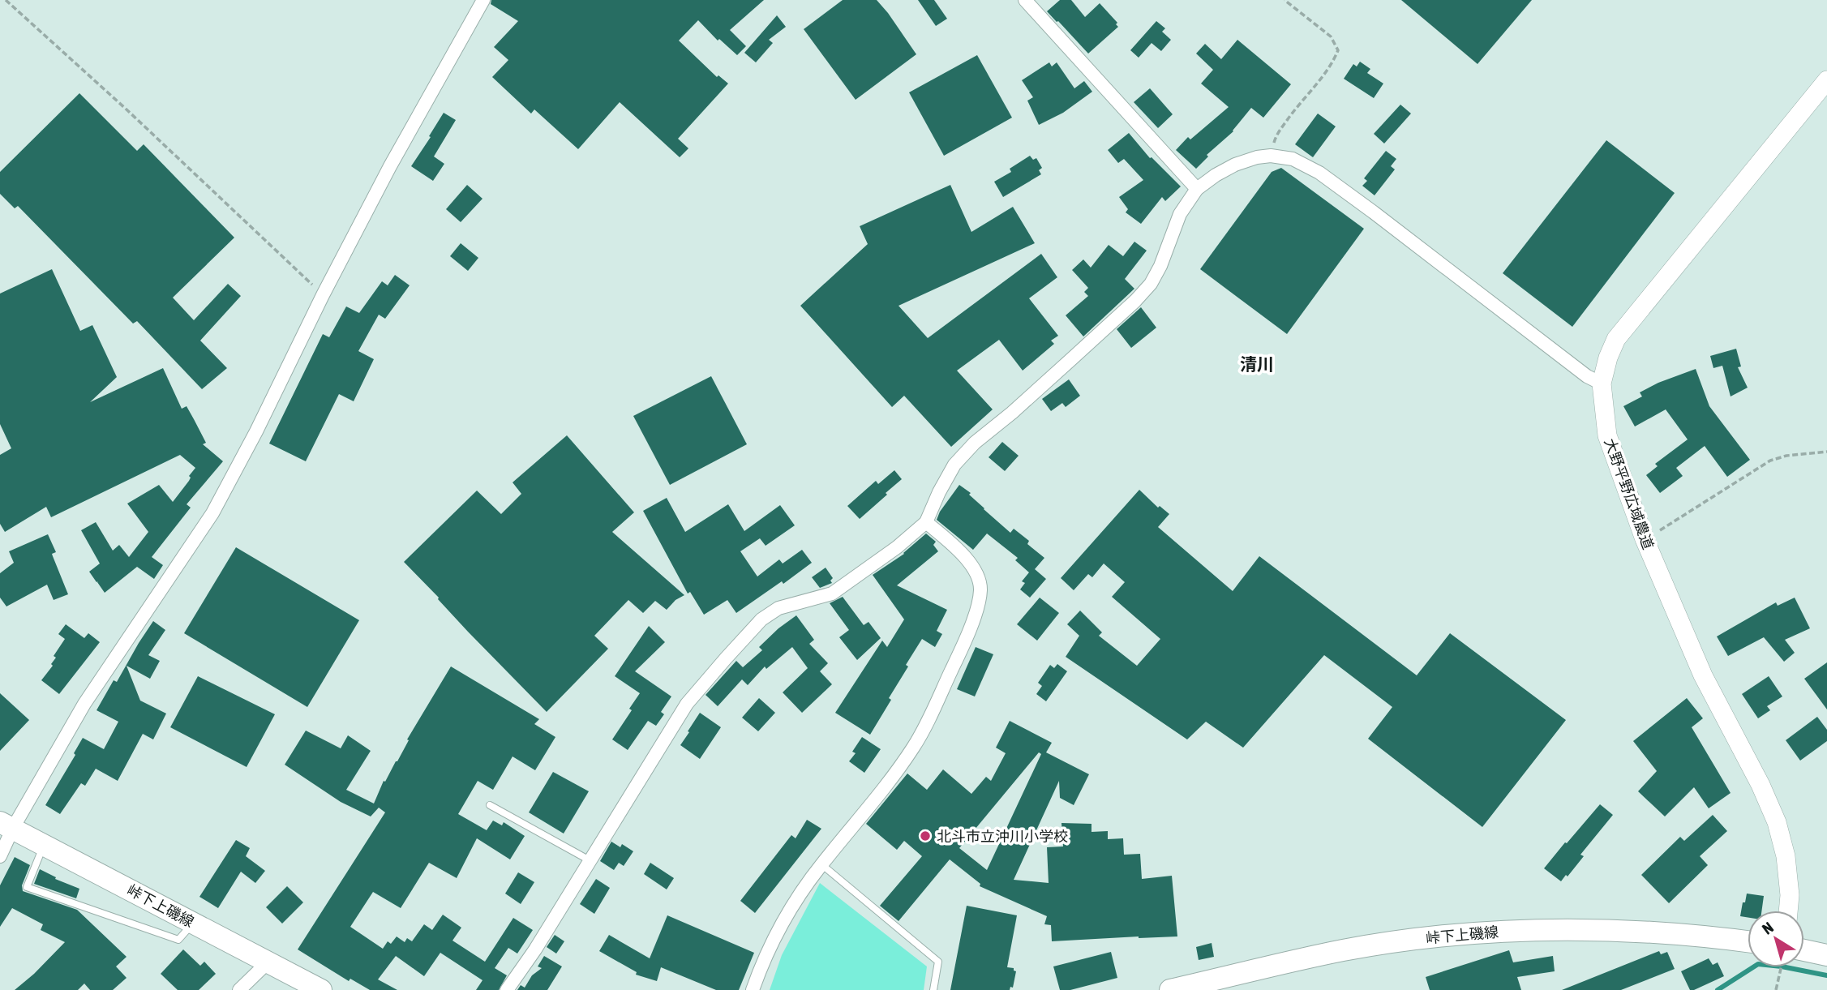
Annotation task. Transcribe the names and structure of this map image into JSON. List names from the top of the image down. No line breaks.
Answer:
{"streets":{"main road":["峠下上磯線"],"street":["大野平野広域農道"]},"districts":["清川"],"places":["北斗市立沖川小学校"],"north":"top left"}
